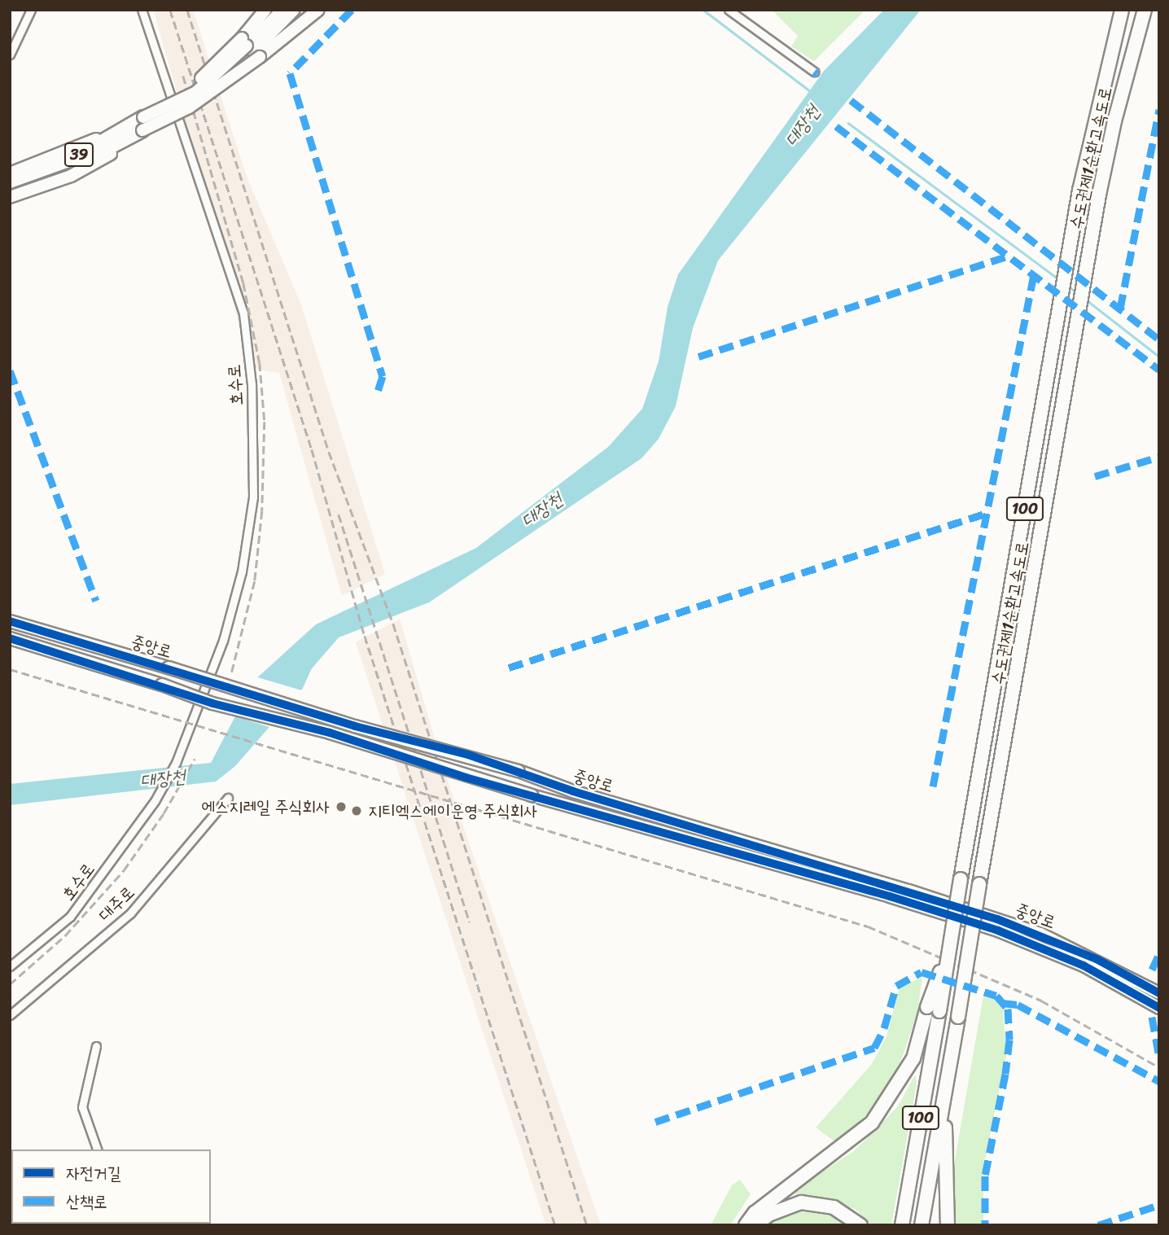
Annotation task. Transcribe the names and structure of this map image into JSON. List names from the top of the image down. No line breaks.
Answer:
{"streets":{"highway":["39","수도권제1순환고속도로","100"],"main road":["중앙로"],"street":["호수로","대주로"]},"water":["대장천"],"places":["에스지레일 주식회사","지티엑스에이운영 주식회사"],"legend":["자전거길","산책로"]}
